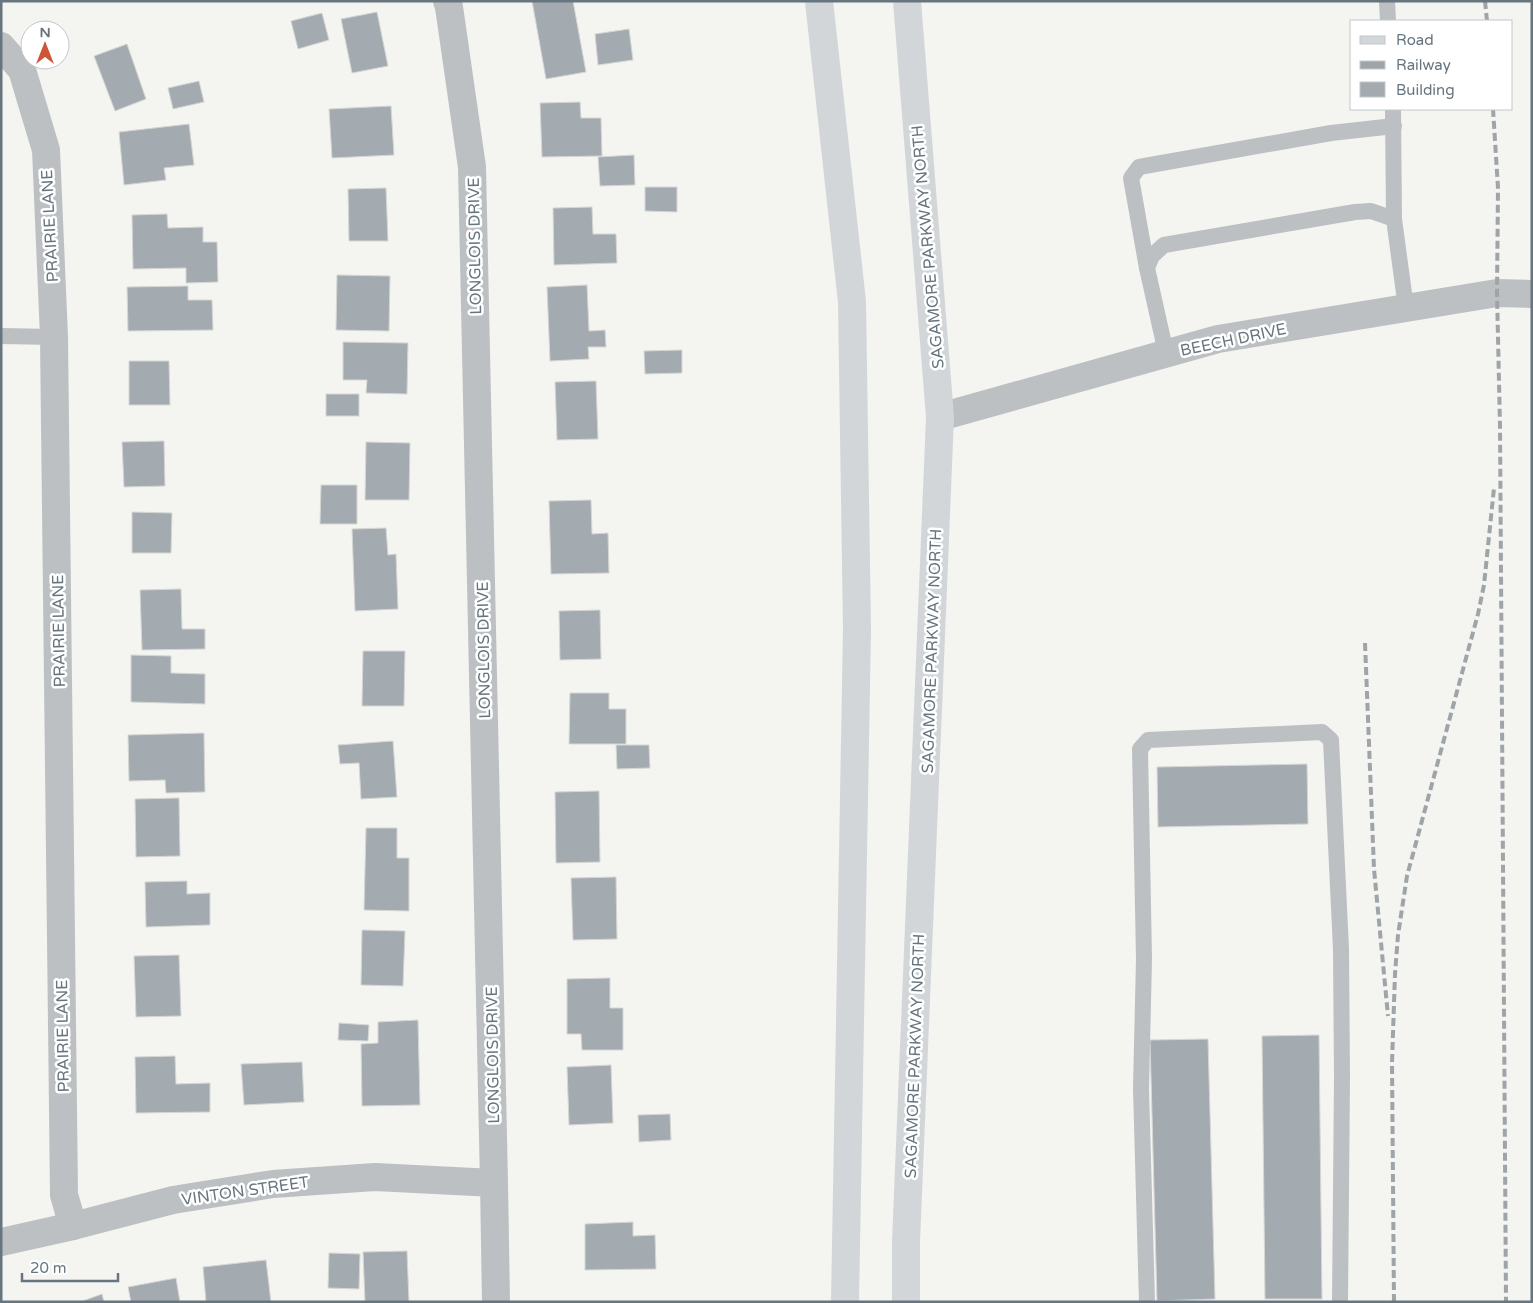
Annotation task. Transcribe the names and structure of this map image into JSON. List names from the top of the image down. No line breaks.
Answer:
{"streets":{"main road":["SAGAMORE PARKWAY NORTH"],"street":["PRAIRIE LANE","LONGLOIS DRIVE","BEECH DRIVE","VINTON STREET"]},"crossings":[["PRAIRIE LANE","VINTON STREET"],["LONGLOIS DRIVE","VINTON STREET"],["SAGAMORE PARKWAY NORTH","BEECH DRIVE"]],"legend":["Road","Railway","Building"],"scale_bar":"20 m","north":"top"}
